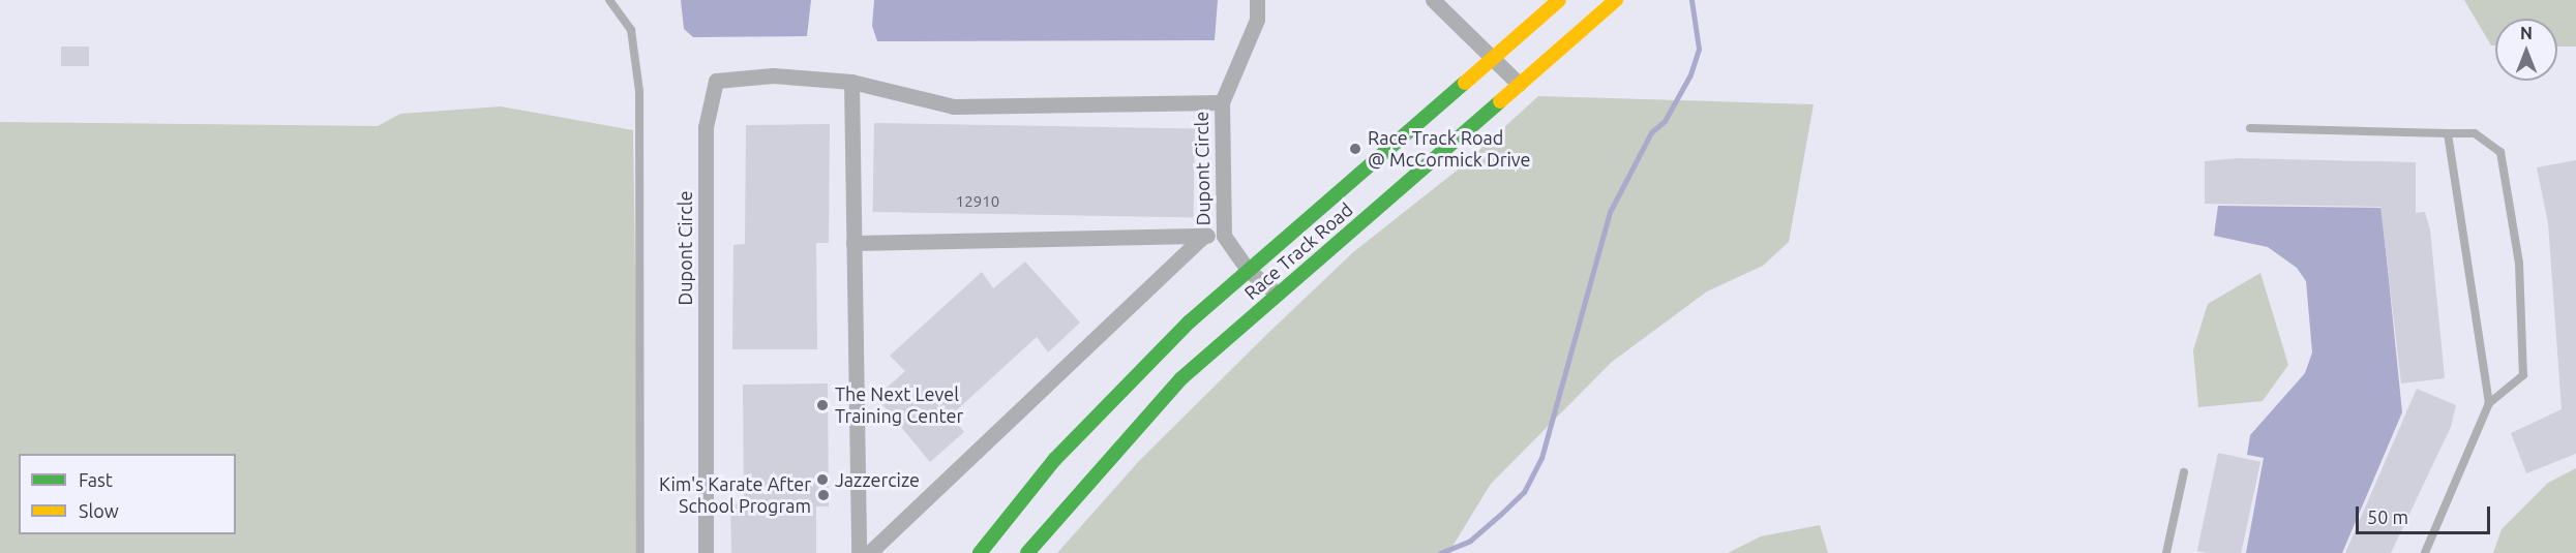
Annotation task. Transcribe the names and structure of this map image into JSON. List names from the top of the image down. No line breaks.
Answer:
{"streets":{"main road":["Race Track Road"],"street":["Dupont Circle"]},"crossings":[["Dupont Circle","Race Track Road"]],"places":["Race Track Road @ McCormick Drive","The Next Level Training Center","Jazzercize","Kim's Karate After School Program"],"house_numbers":["12910"],"legend":["Fast","Slow"],"scale_bar":"50 m","north":"top"}
